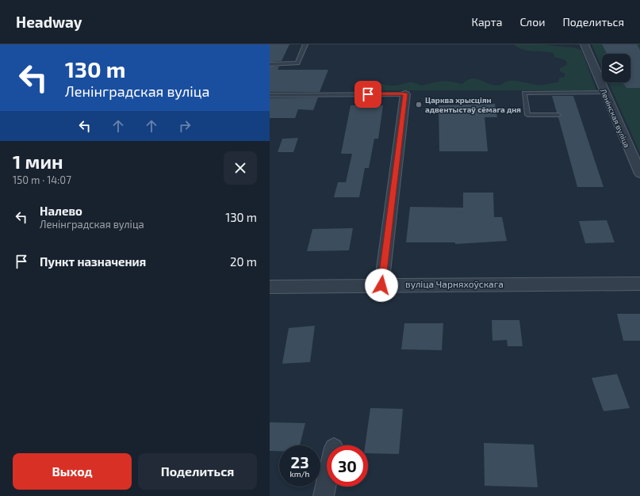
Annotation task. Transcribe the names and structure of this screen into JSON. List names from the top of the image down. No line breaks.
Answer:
{"streets":{"street":["Ленінская вуліца","вуліца Чарняхоўскага"]},"places":["Царква хрысціян адвентыстаў сёмага дня"],"page":{"header":"Headway","nav":["Карта","Слои","Поделиться"],"turn":["130 m","Ленінградская вуліца"],"heading":["1 мин","150 m · 14:07"],"list":[{"name":"Налево","note":"Ленінградская вуліца","value":"130 m"},{"name":"Пункт назначения","value":"20 m"}],"speed":"23 km/h","limit":"30","buttons":["Выход","Поделиться"]}}
